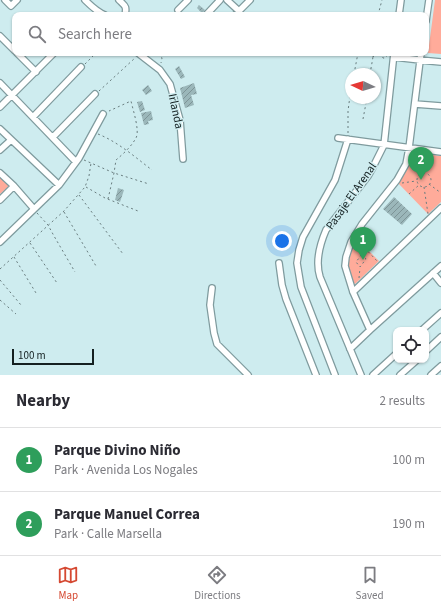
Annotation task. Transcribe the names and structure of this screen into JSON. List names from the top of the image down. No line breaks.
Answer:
{"streets":{"street":["Irlanda","Pasaje El Arenal"]},"scale_bar":"100 m","north":"left","page":{"search":"Search here","pins":["2","1"],"scale":"100 m","heading":["Nearby","2 results"],"list":[{"mark":"1","name":"Parque Divino Niño","note":"Park · Avenida Los Nogales","value":"100 m"},{"mark":"2","name":"Parque Manuel Correa","note":"Park · Calle Marsella","value":"190 m"}],"nav":["Map","Directions","Saved"]}}
